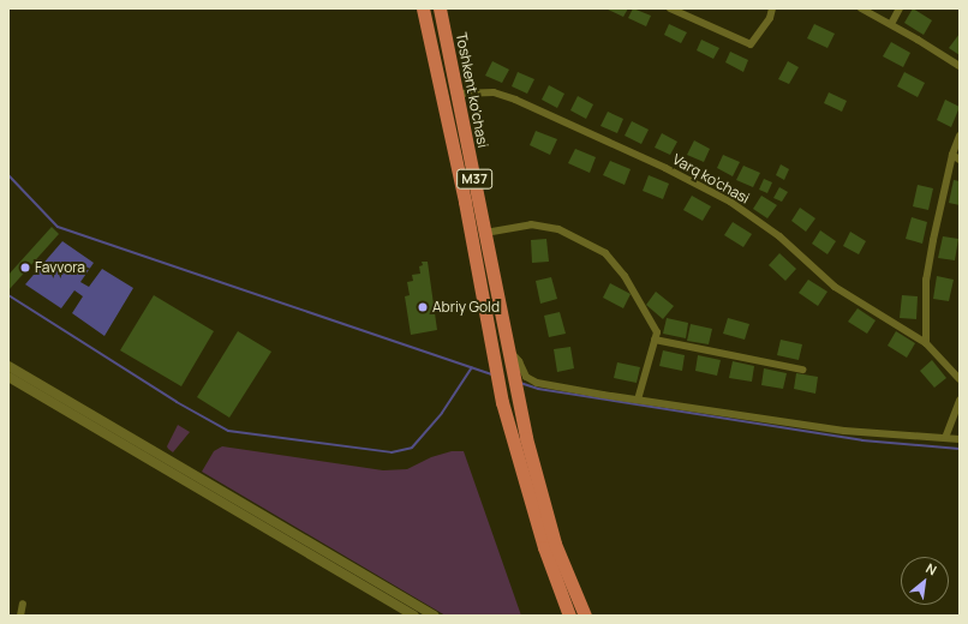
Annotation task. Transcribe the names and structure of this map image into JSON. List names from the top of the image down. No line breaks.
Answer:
{"streets":{"highway":["Toshkent ko'chasi","M37"],"street":["Varq ko'chasi"]},"crossings":[["Toshkent ko'chasi","M37"],["Toshkent ko'chasi","Varq ko'chasi"]],"places":["Favvora","Abriy Gold"],"north":"top right"}
